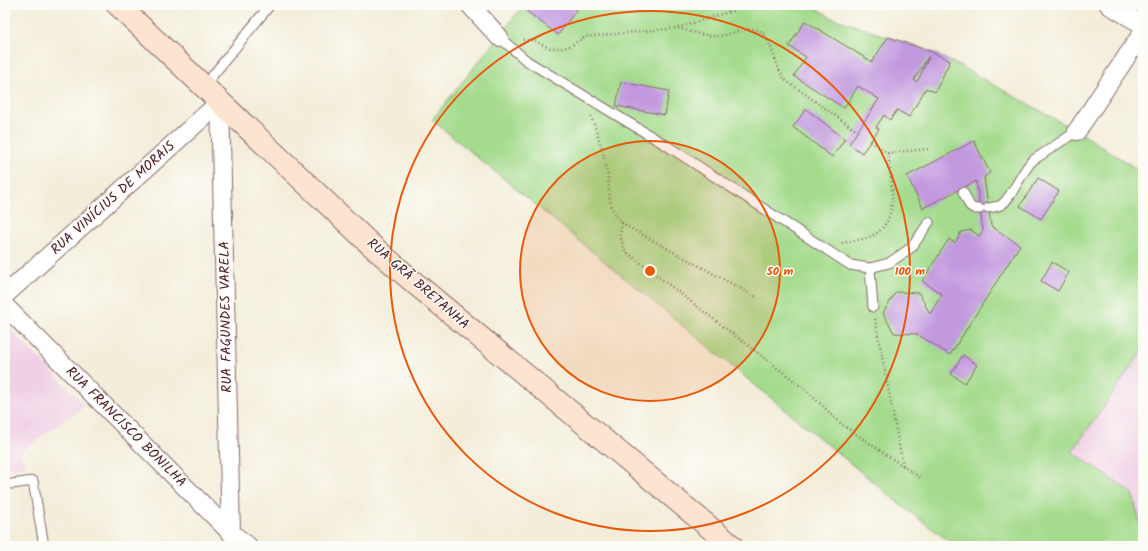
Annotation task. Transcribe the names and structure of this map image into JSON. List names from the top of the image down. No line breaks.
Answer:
{"streets":{"street":["RUA VINÍCIUS DE MORAIS","RUA GRÃ BRETANHA","RUA FAGUNDES VARELA","RUA FRANCISCO BONILHA"]},"crossings":[["RUA VINÍCIUS DE MORAIS","RUA GRÃ BRETANHA"],["RUA VINÍCIUS DE MORAIS","RUA FAGUNDES VARELA"],["RUA GRÃ BRETANHA","RUA FAGUNDES VARELA"],["RUA FAGUNDES VARELA","RUA FRANCISCO BONILHA"]],"rings":["50 m","100 m"]}
